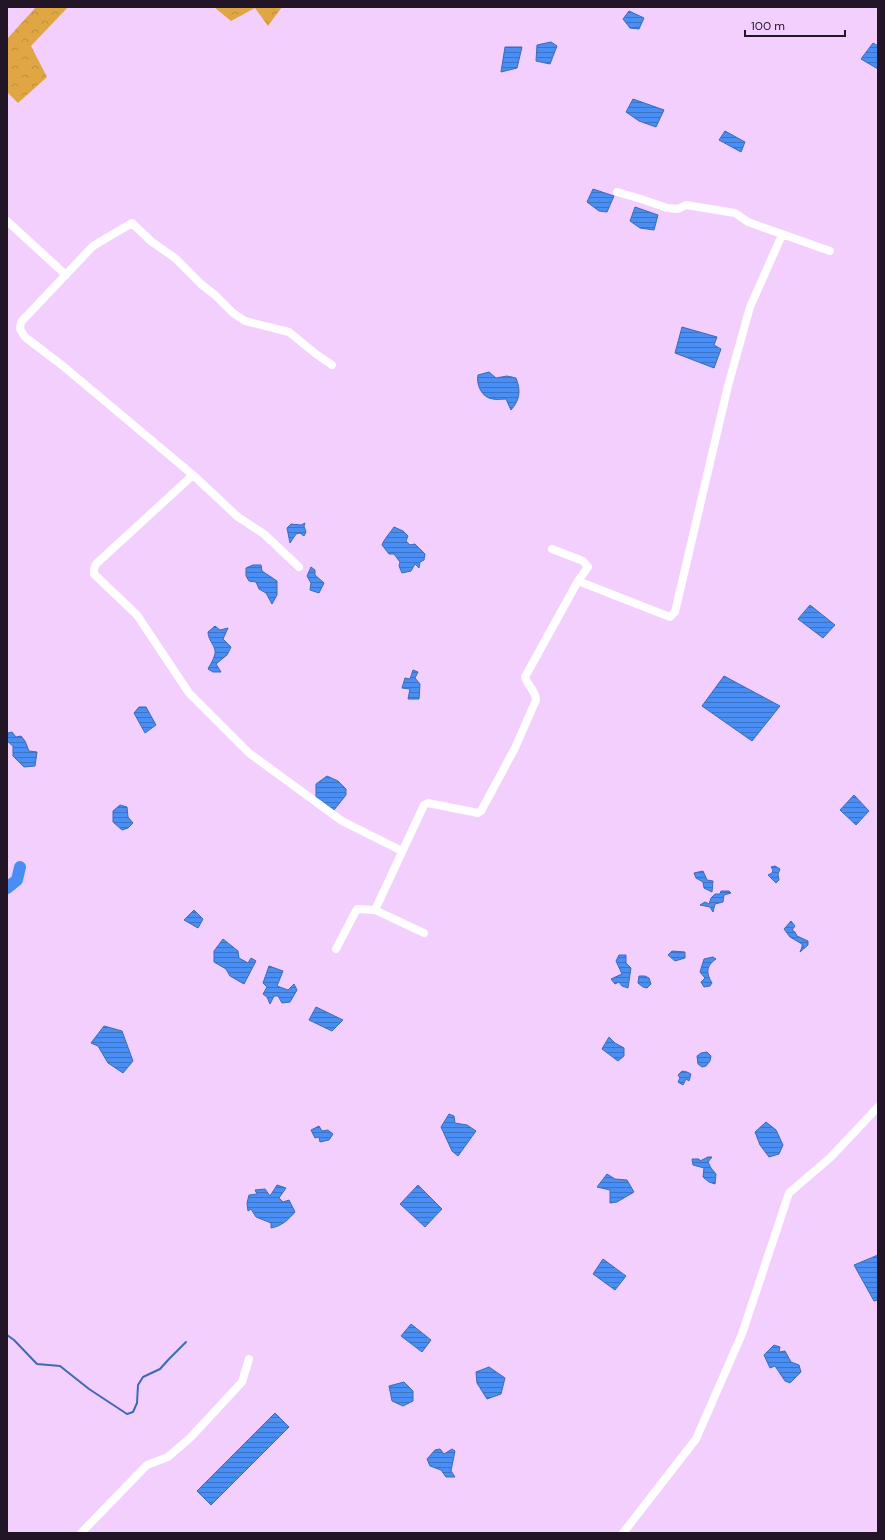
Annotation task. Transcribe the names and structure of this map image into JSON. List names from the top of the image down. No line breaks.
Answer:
{"scale_bar":"100 m"}
